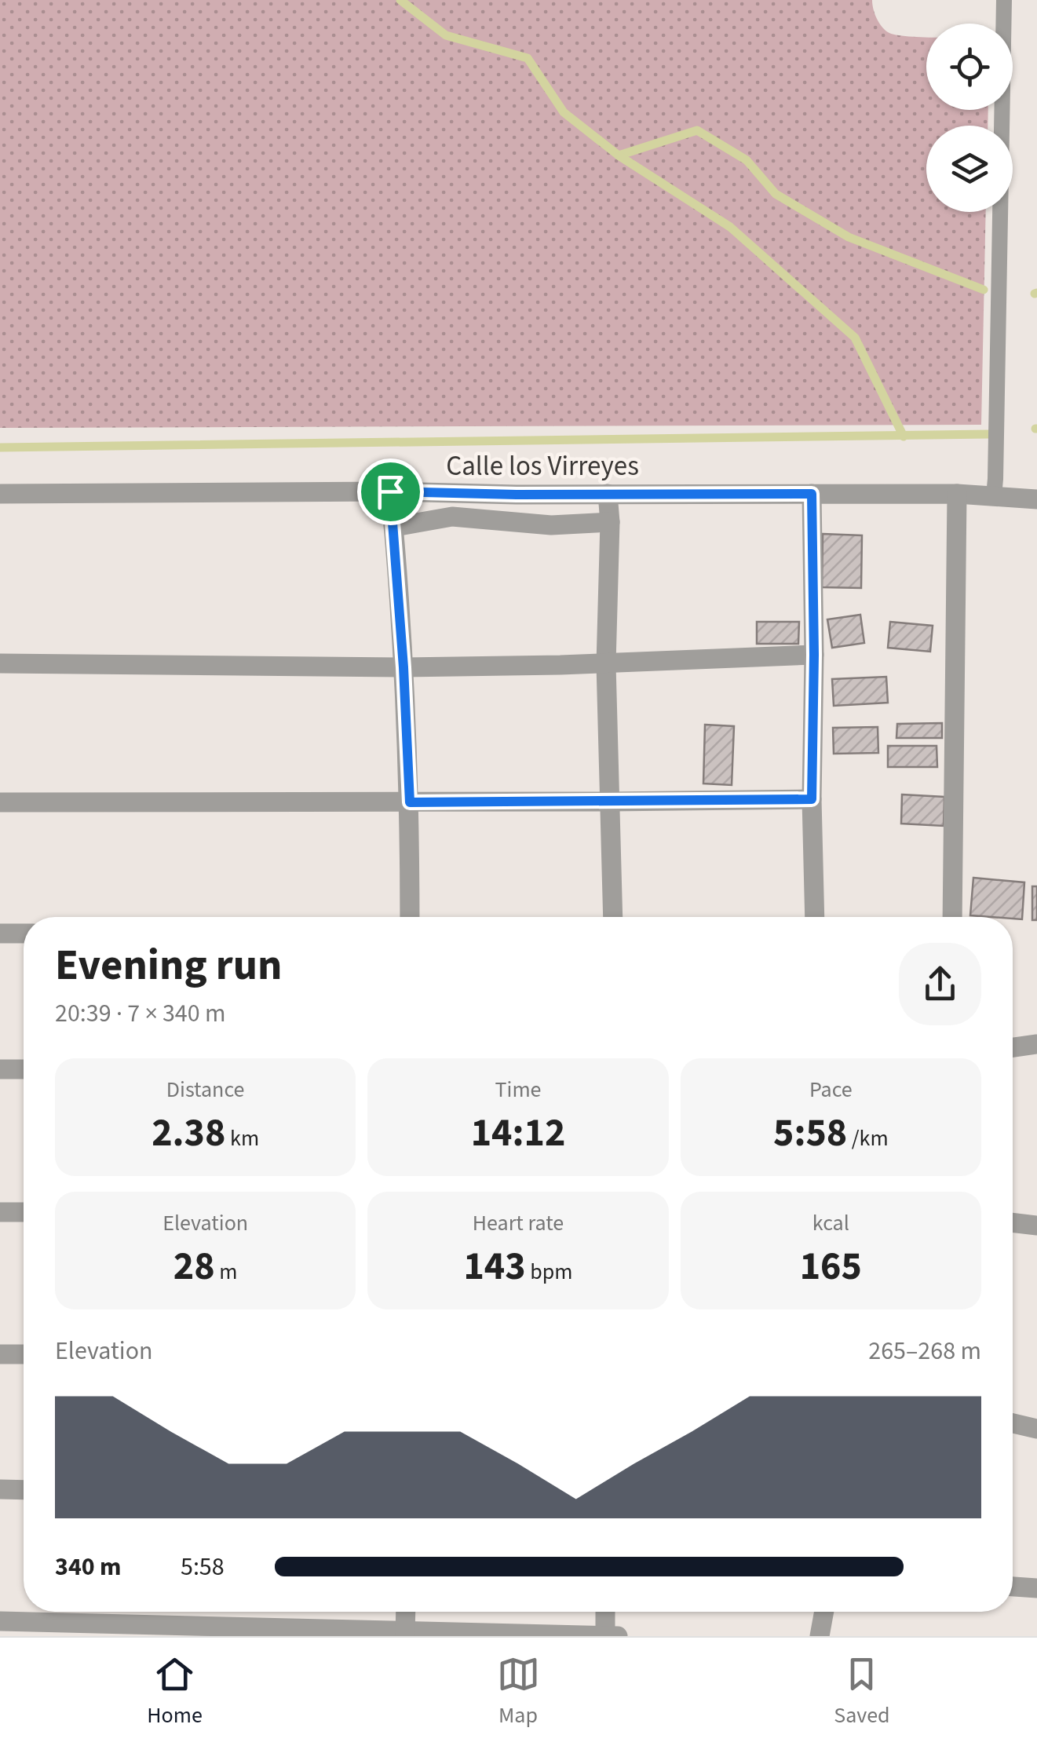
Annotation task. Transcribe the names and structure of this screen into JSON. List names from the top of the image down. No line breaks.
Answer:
{"streets":{"street":["Calle los Virreyes"]},"page":{"heading":["Evening run","20:39 · 7 × 340 m"],"stats":[["Distance","2.38 km"],["Time","14:12"],["Pace","5:58 /km"],["Elevation","28 m"],["Heart rate","143 bpm"],["kcal","165"]],"chart":["Elevation","265–268 m"],"list":[{"name":"340 m","note":"5:58"}],"tabs":["Home","Map","Saved"]}}
